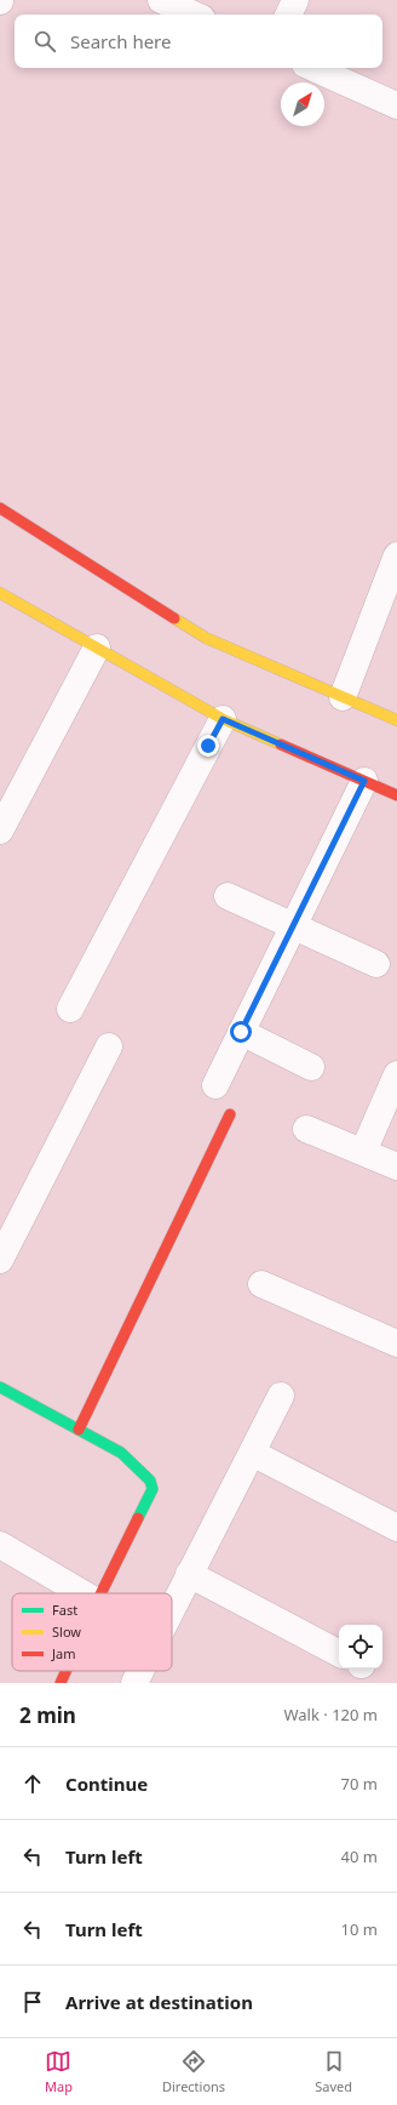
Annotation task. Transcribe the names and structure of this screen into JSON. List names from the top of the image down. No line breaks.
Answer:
{"legend":["Fast","Slow","Jam"],"north":"top right","page":{"search":"Search here","heading":["2 min","Walk · 120 m"],"list":[["Continue","70 m"],["Turn left","40 m"],["Turn left","10 m"],"Arrive at destination"],"nav":["Map","Directions","Saved"]}}
